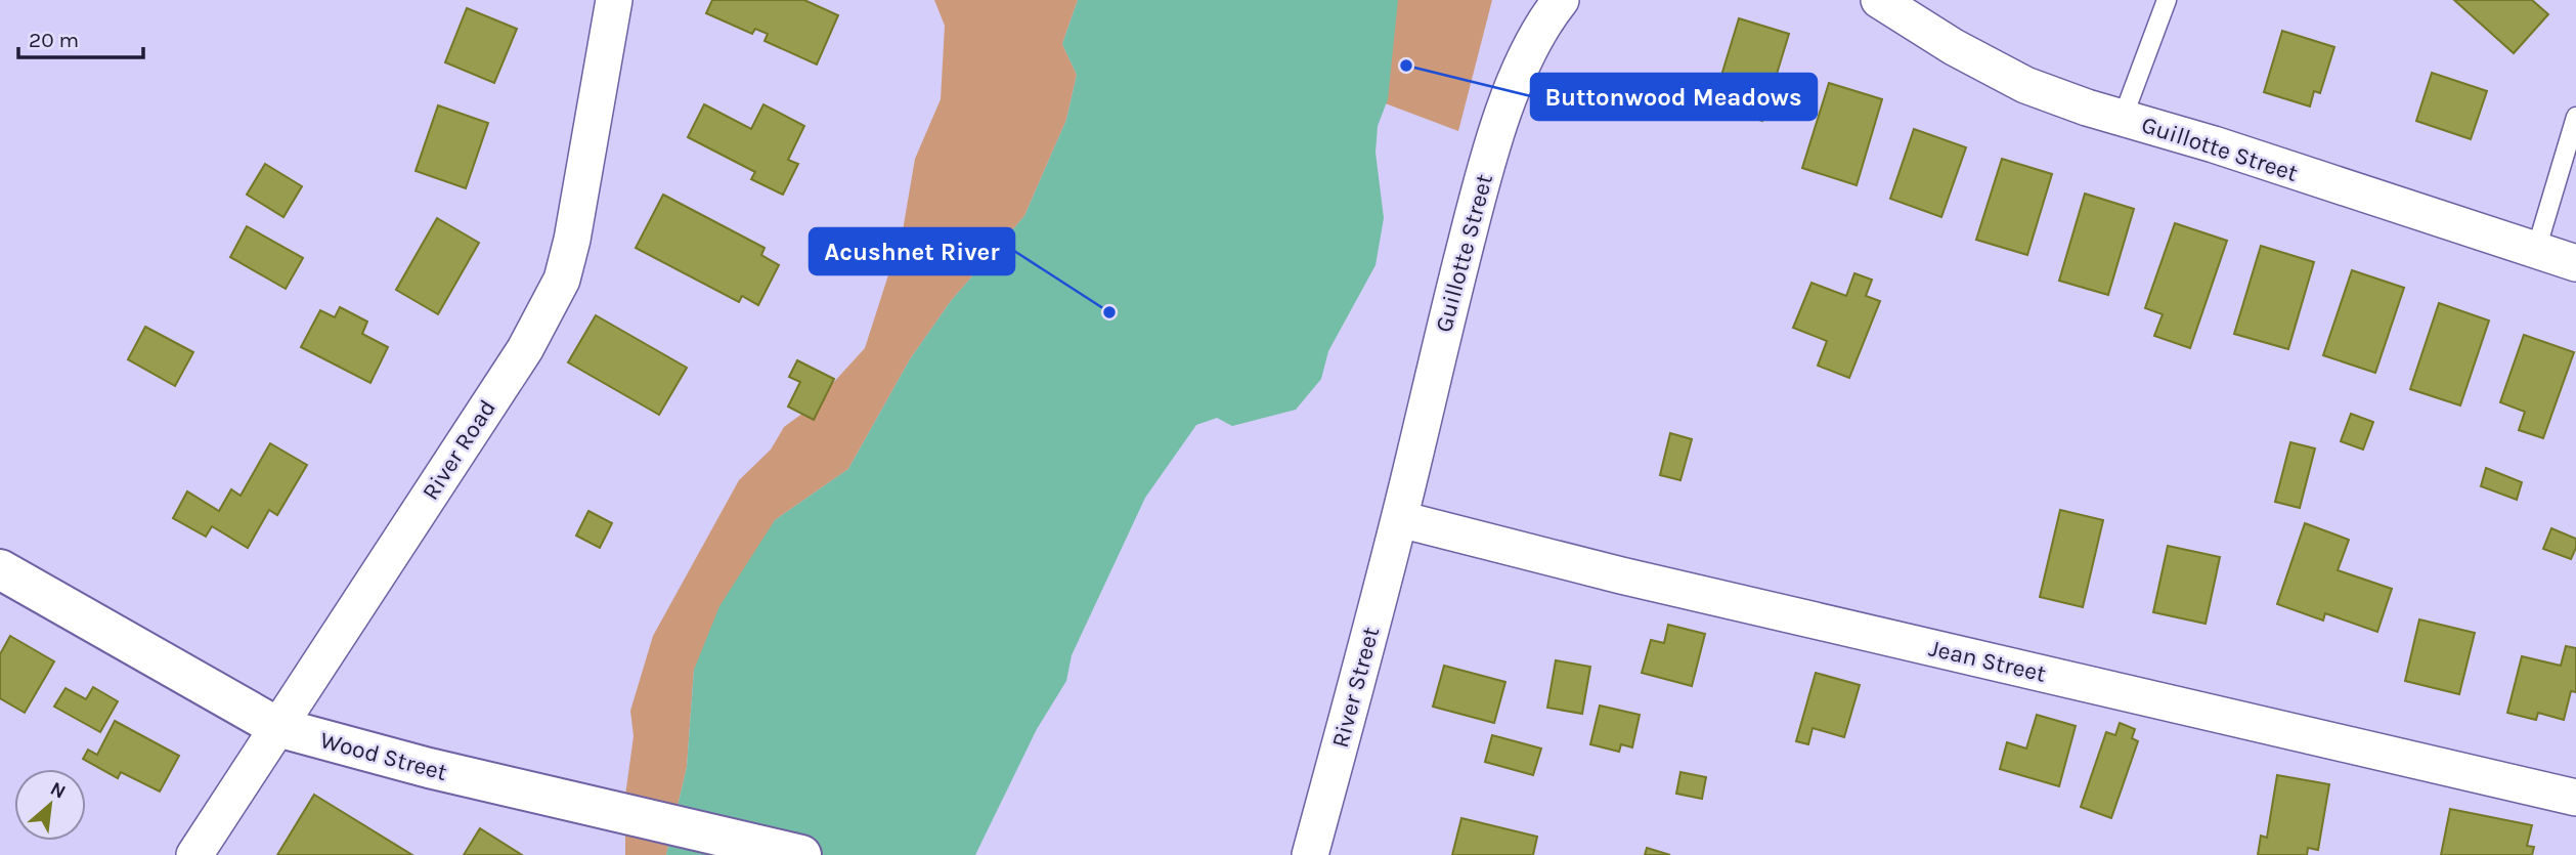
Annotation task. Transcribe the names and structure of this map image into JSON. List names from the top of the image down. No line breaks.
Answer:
{"streets":{"street":["Guillotte Street","River Road","Jean Street","River Street","Wood Street"]},"crossings":[["Guillotte Street","Jean Street"],["Guillotte Street","River Street"],["River Road","Wood Street"],["Jean Street","River Street"]],"places":["Buttonwood Meadows","Acushnet River"],"scale_bar":"20 m","north":"top right"}
